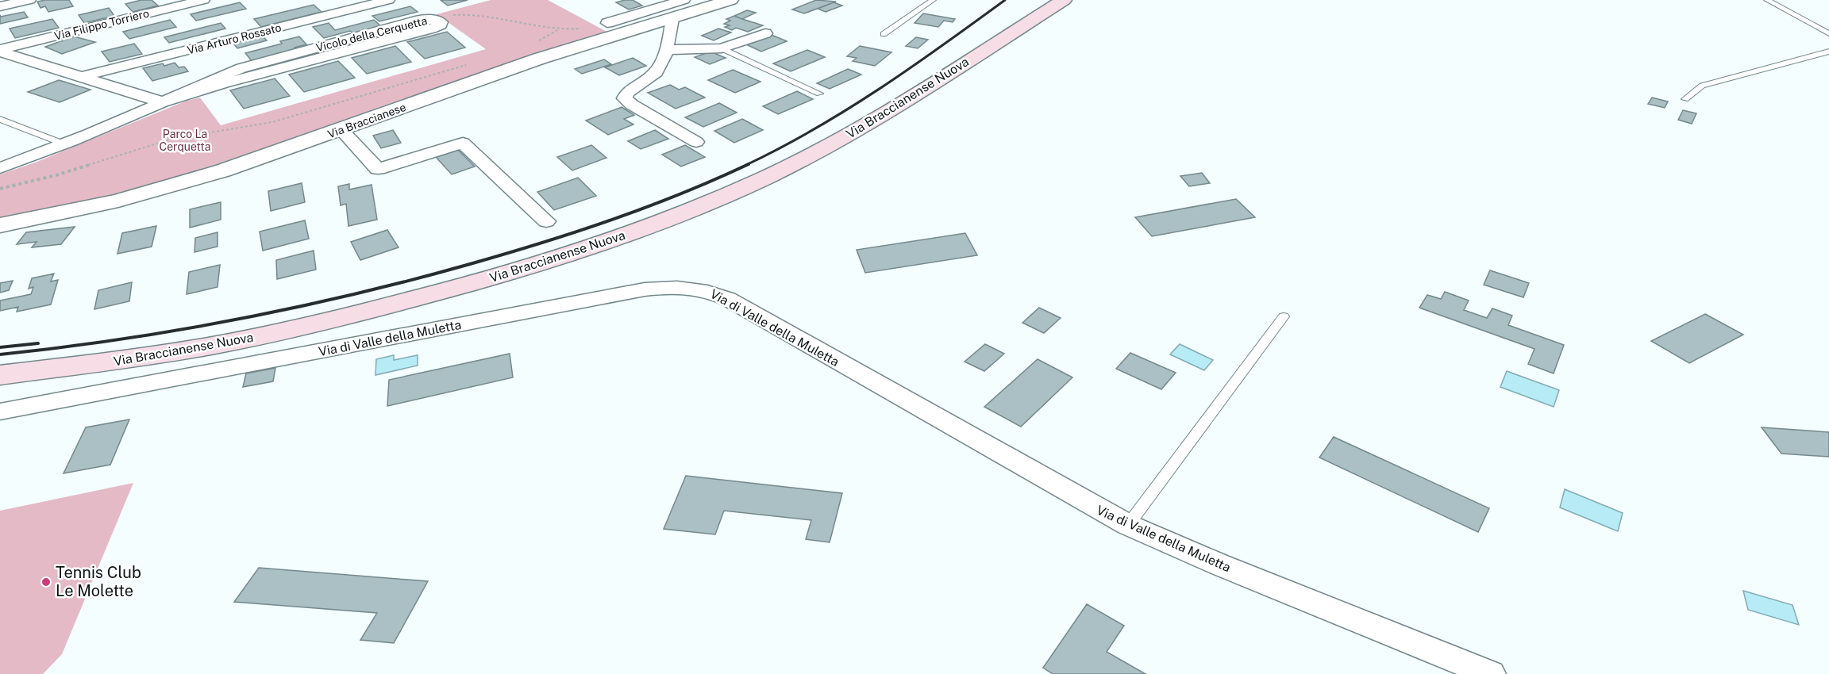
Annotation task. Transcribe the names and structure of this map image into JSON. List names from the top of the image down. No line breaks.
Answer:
{"streets":{"main road":["Via Braccianense Nuova"],"street":["Via Filippo Torriero","Vicolo della Cerquetta","Via Arturo Rossato","Via Braccianese","Via di Valle della Muletta"]},"parks":["Parco La Cerquetta"],"places":["Tennis Club Le Molette"]}
